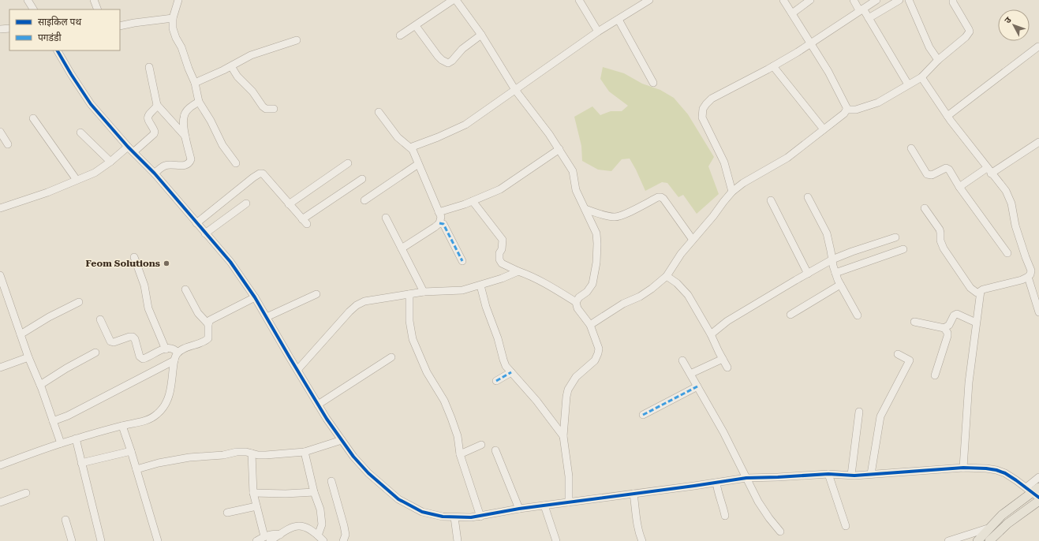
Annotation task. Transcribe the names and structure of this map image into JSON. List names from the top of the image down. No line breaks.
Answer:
{"places":["Feom Solutions"],"legend":["साइकिल पथ","पगडंडी"],"north":"top left"}
